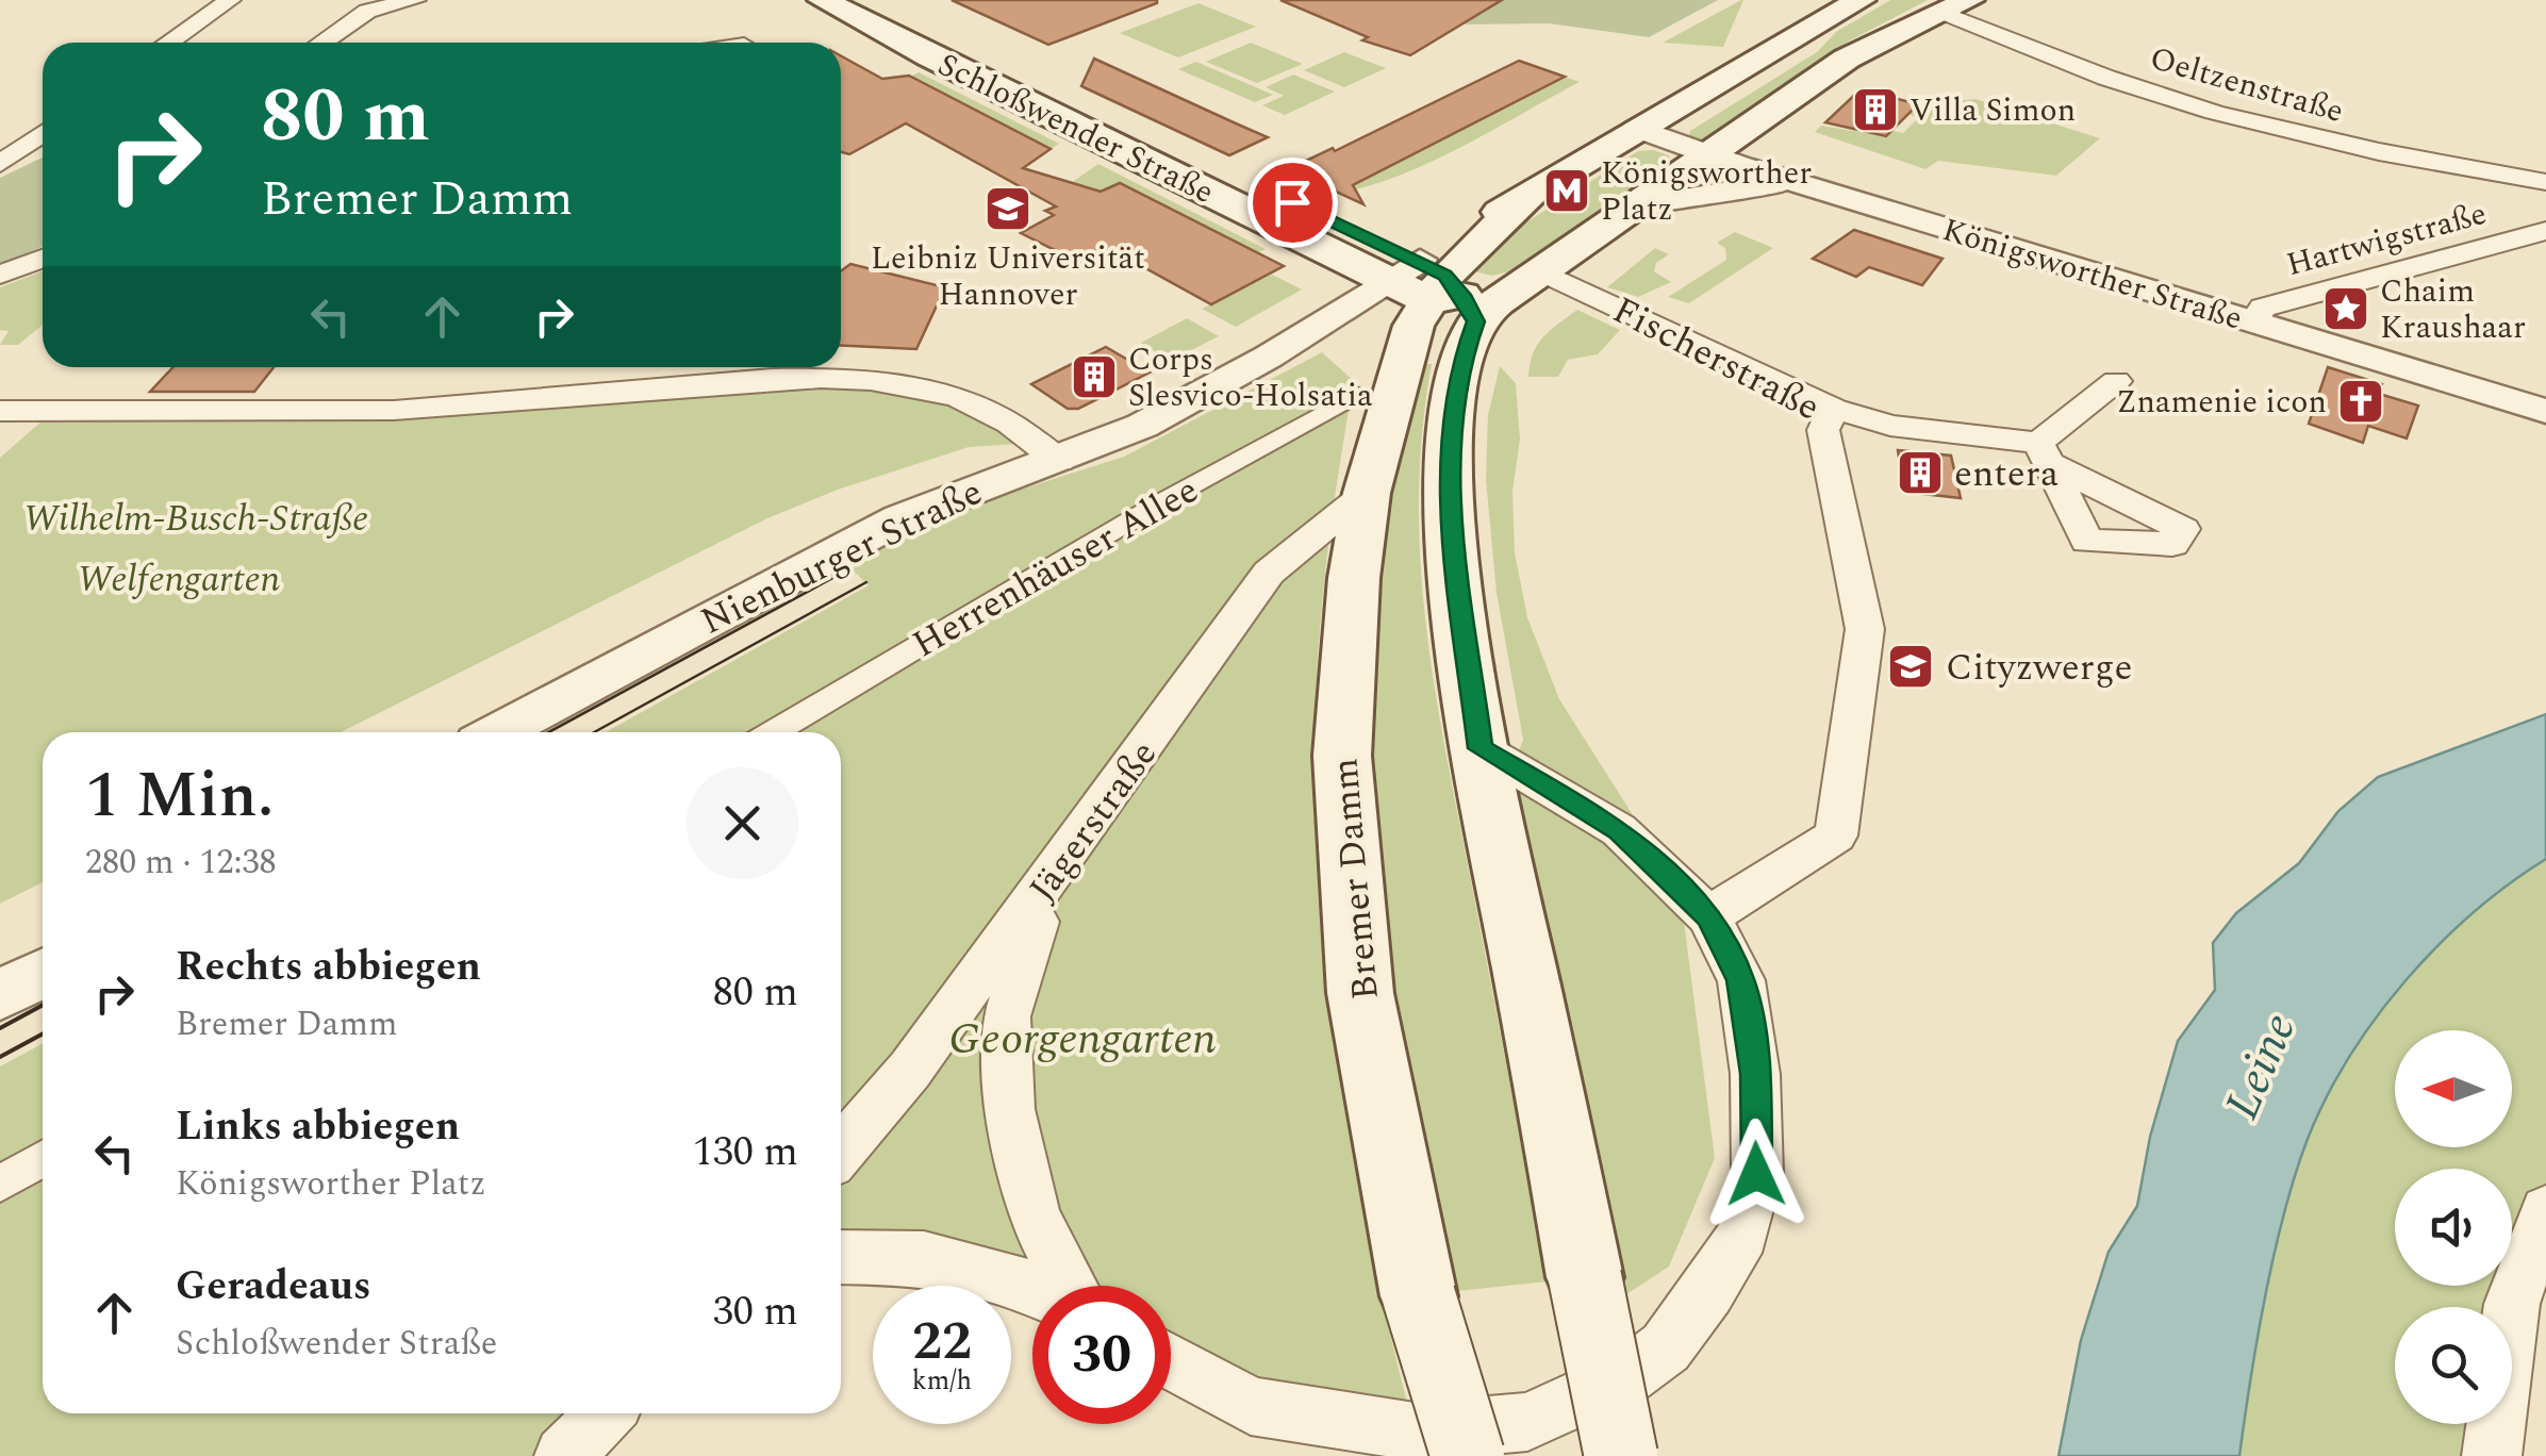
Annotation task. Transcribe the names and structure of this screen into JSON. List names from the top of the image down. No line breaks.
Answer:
{"streets":{"main road":["Schloßwender Straße","Bremer Damm"],"street":["Oeltzenstraße","Hartwigstraße","Königsworther Straße","Fischerstraße","Nienburger Straße","Herrenhäuser Allee","Jägerstraße"]},"crossings":[["Schloßwender Straße","Nienburger Straße"],["Schloßwender Straße","Bremer Damm"],["Hartwigstraße","Königsworther Straße"],["Nienburger Straße","Bremer Damm"],["Jägerstraße","Bremer Damm"]],"water":["Leine"],"parks":["Wilhelm-Busch-Straße","Welfengarten","Georgengarten"],"places":{"building":["Villa Simon","Corps Slesvico-Holsatia","entera"],"metro station":["Königsworther Platz"],"school or university":["Leibniz Universität Hannover","Cityzwerge"],"place":["Chaim Kraushaar"],"church":["Znamenie icon"]},"north":"left","page":{"turn":["80 m","Bremer Damm"],"heading":["1 Min.","280 m · 12:38"],"list":[{"name":"Rechts abbiegen","note":"Bremer Damm","value":"80 m"},{"name":"Links abbiegen","note":"Königsworther Platz","value":"130 m"},{"name":"Geradeaus","note":"Schloßwender Straße","value":"30 m"}],"speed":"22 km/h","limit":"30"}}
